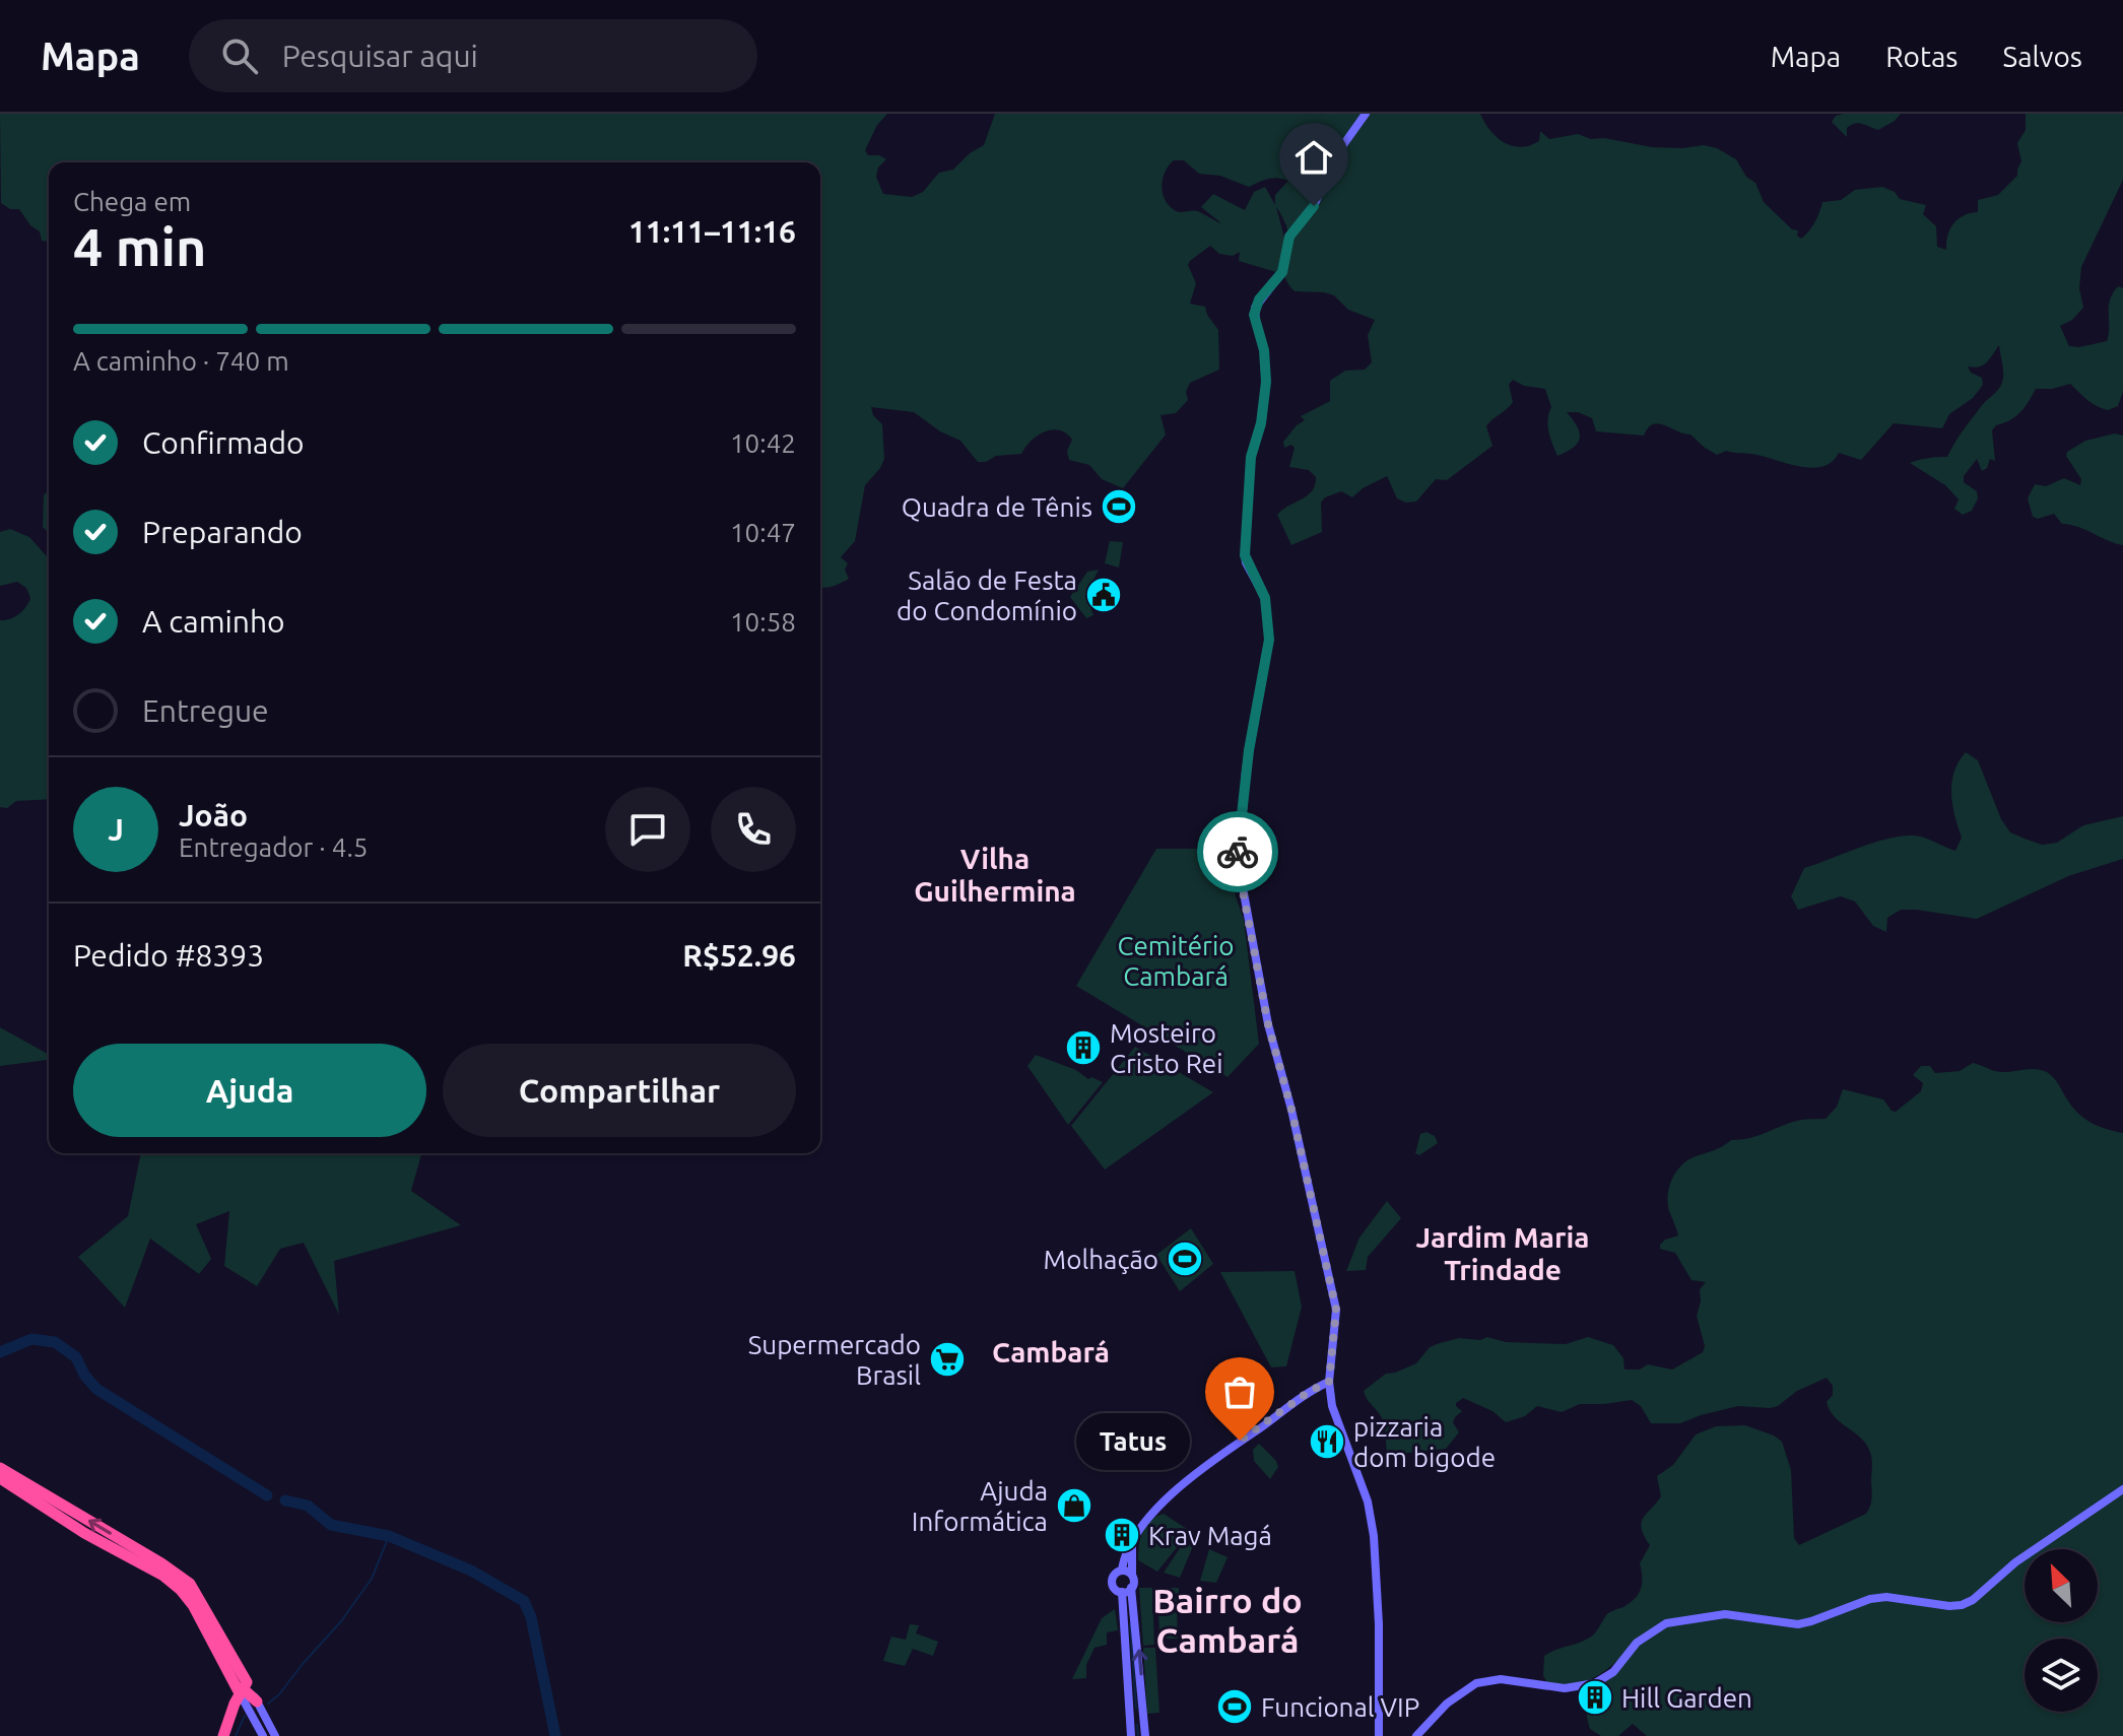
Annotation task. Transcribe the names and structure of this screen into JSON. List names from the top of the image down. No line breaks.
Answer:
{"districts":["Vilha Guilhermina","Jardim Maria Trindade","Cambará","Bairro do Cambará"],"parks":["Cemitério Cambará"],"places":{"sports":["Quadra de Tênis","Molhação","Funcional VIP"],"public building":["Salão de Festa do Condomínio"],"building":["Mosteiro Cristo Rei","Krav Magá","Hill Garden"],"supermarket":["Supermercado Brasil"],"other":["Tatus"],"restaurant":["pizzaria dom bigode"],"shop":["Ajuda Informática"]},"north":"top left","page":{"header":"Mapa","search":"Pesquisar aqui","nav":["Mapa","Rotas","Salvos"],"heading":["4 min","Chega em","11:11–11:16"],"panel":["João","Entregador · 4.5","Pedido #8393","R$52.96"],"bar":"A caminho · 740 m","list":[["Confirmado","10:42"],["Preparando","10:47"],["A caminho","10:58"],"Entregue"],"round":"J","buttons":["Ajuda","Compartilhar"],"bubble":"Tatus"}}
